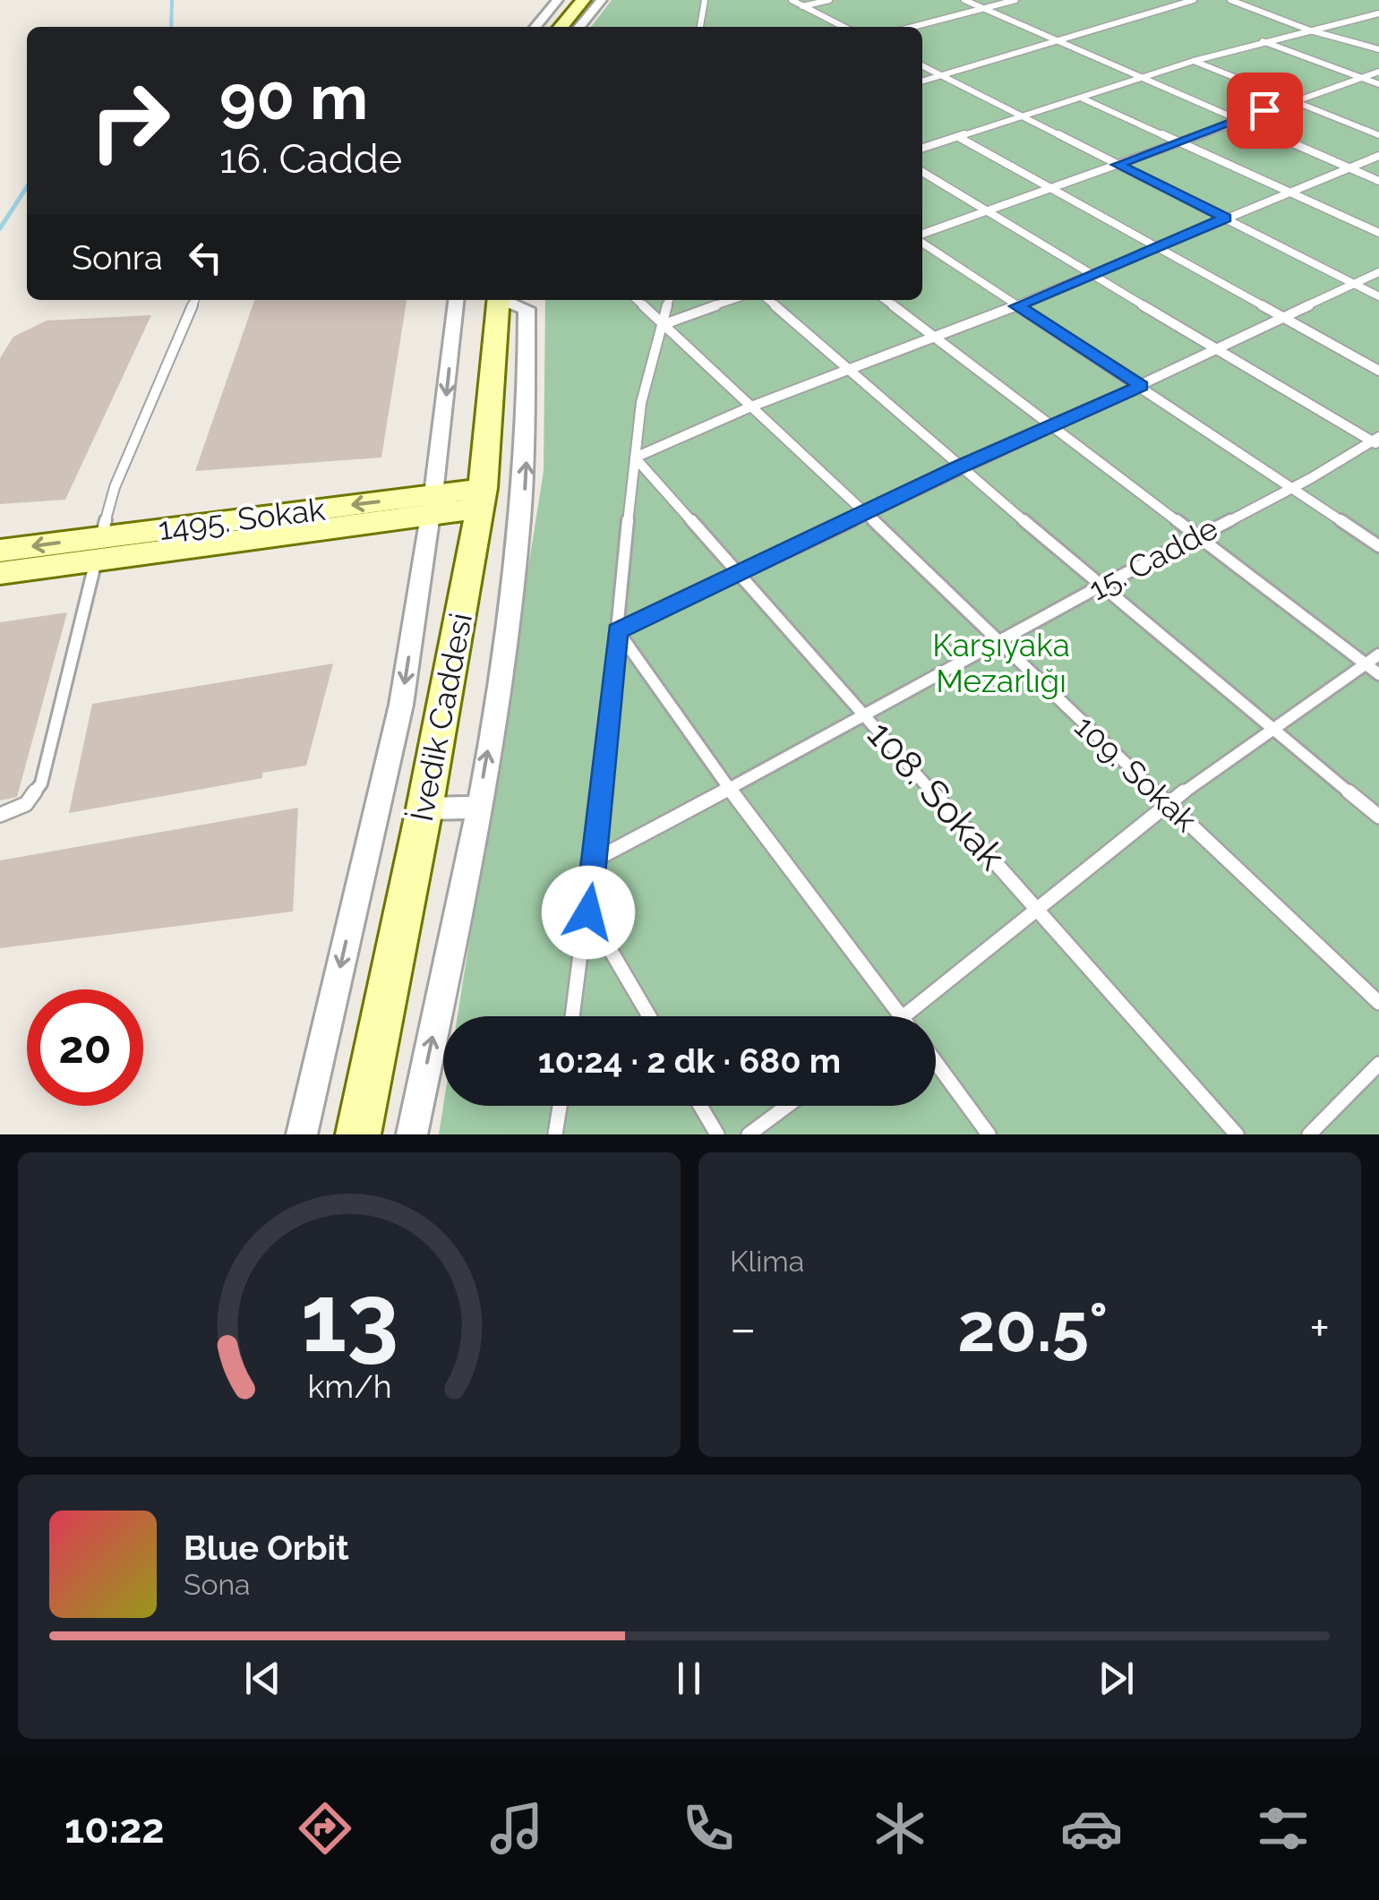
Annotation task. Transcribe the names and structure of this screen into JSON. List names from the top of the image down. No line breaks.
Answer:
{"streets":{"main road":["1495. Sokak","İvedik Caddesi"],"lane":["15. Cadde","109. Sokak","108. Sokak"]},"crossings":[["1495. Sokak","İvedik Caddesi"],["15. Cadde","109. Sokak"],["15. Cadde","108. Sokak"]],"parks":["Karşıyaka Mezarlığı"],"page":{"turn":["90 m","16. Cadde"],"then":"Sonra","limit":"20","trip":"10:24 · 2 dk · 680 m","tile":"Klima","heat":["−","20.5°","+"],"song":["Blue Orbit","Sona"],"tabs":"10:22","gauge":["13","km/h"]}}
